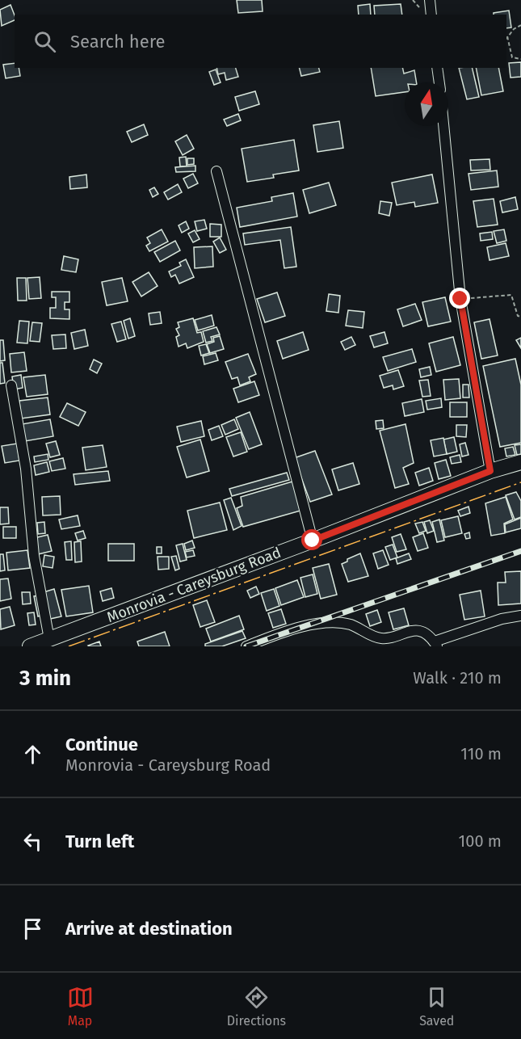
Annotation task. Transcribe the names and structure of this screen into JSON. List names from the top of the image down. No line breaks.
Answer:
{"streets":{"main road":["Monrovia - Careysburg Road"]},"north":"top","page":{"search":"Search here","heading":["3 min","Walk · 210 m"],"list":[["Continue","Monrovia - Careysburg Road","110 m"],["Turn left","100 m"],"Arrive at destination"],"nav":["Map","Directions","Saved"]}}
